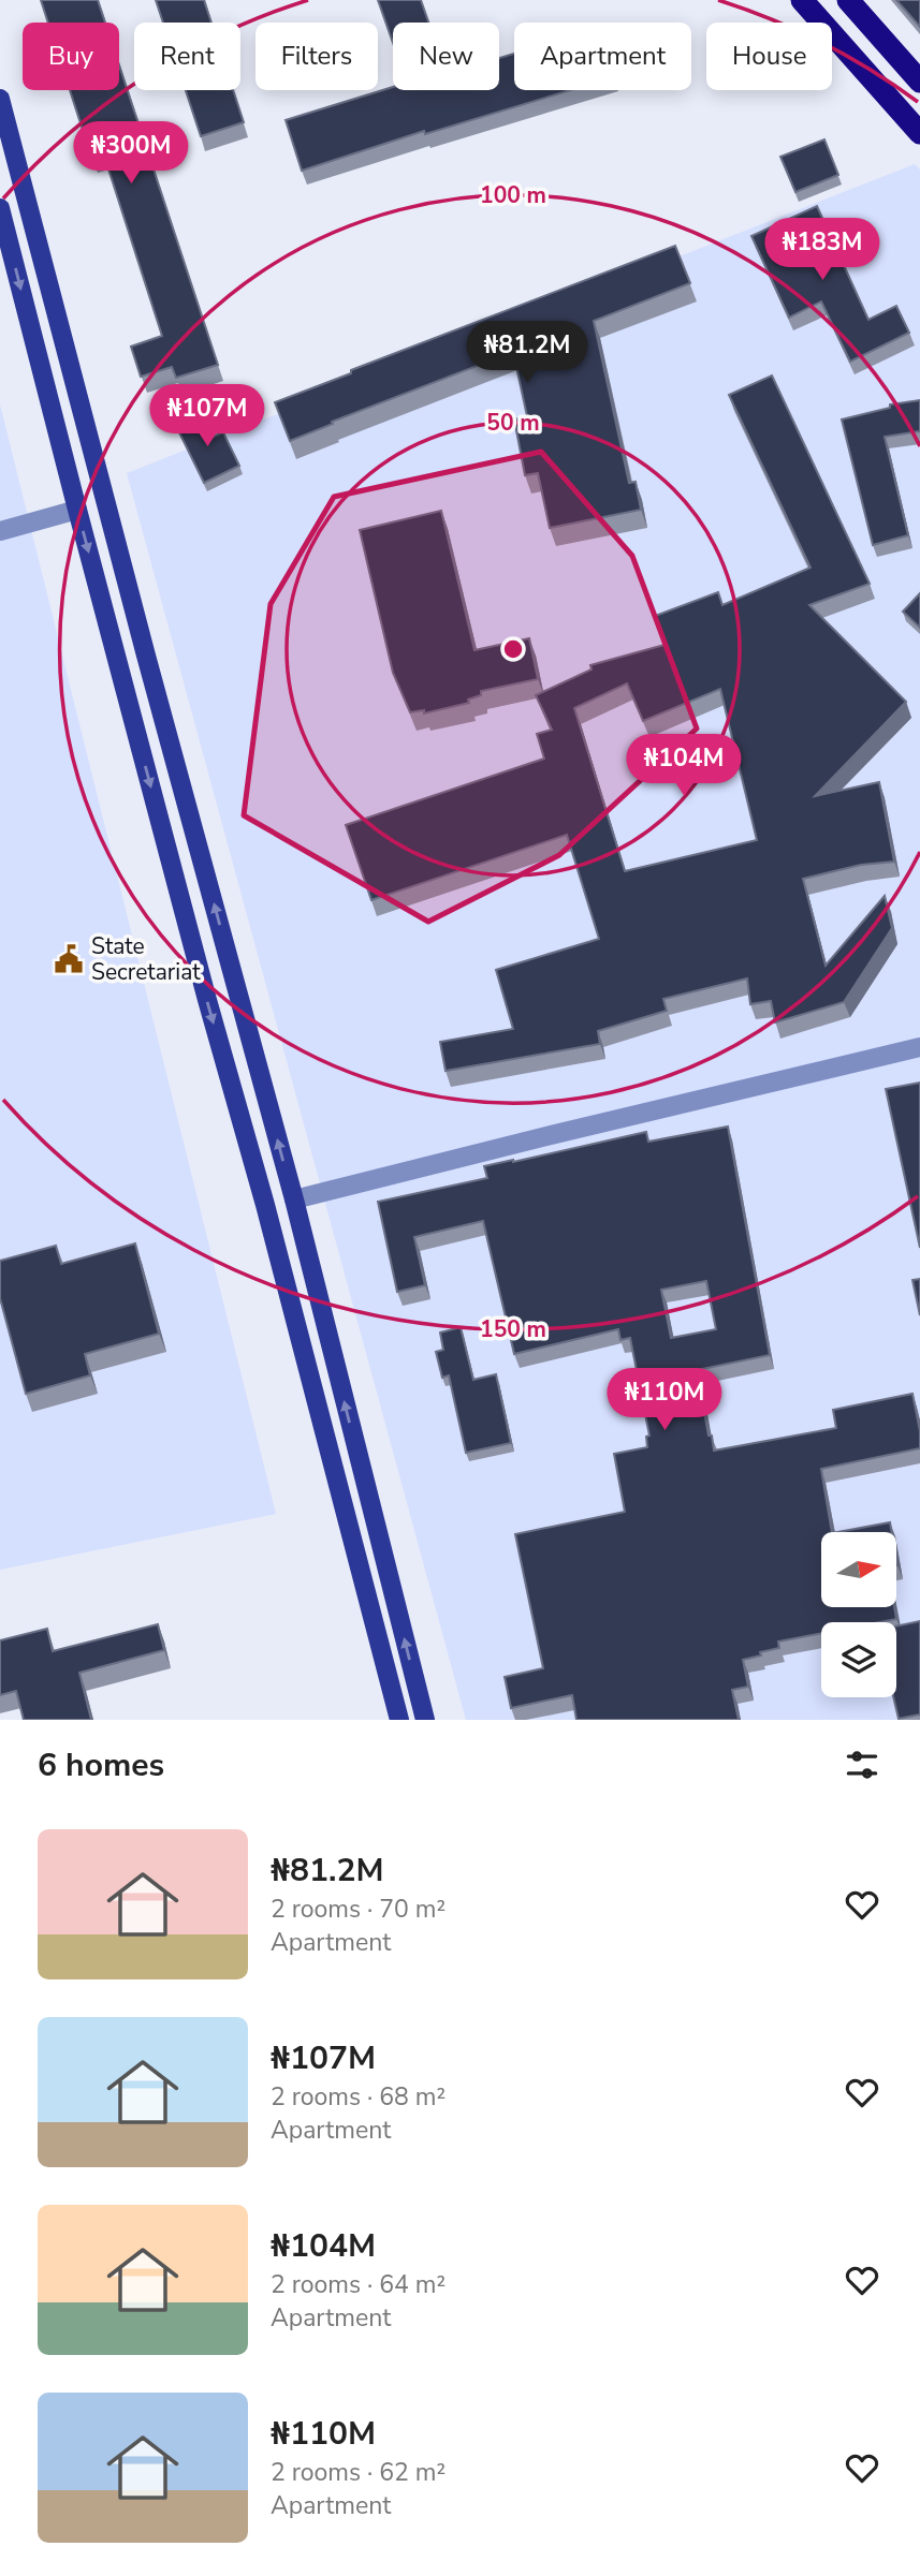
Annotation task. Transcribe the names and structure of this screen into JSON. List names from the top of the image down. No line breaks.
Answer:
{"places":{"public building":["State Secretariat"]},"north":"right","page":{"chip":["Buy","Rent","Filters","New","Apartment","House"],"price":["₦300M","₦183M","₦81.2M","₦107M","₦104M","₦110M"],"heading":"6 homes","list":[{"name":"₦81.2M","note":"2 rooms · 70 m² · Apartment"},{"name":"₦107M","note":"2 rooms · 68 m² · Apartment"},{"name":"₦104M","note":"2 rooms · 64 m² · Apartment"},{"name":"₦110M","note":"2 rooms · 62 m² · Apartment"}]},"rings":["100 m","50 m","150 m"]}
